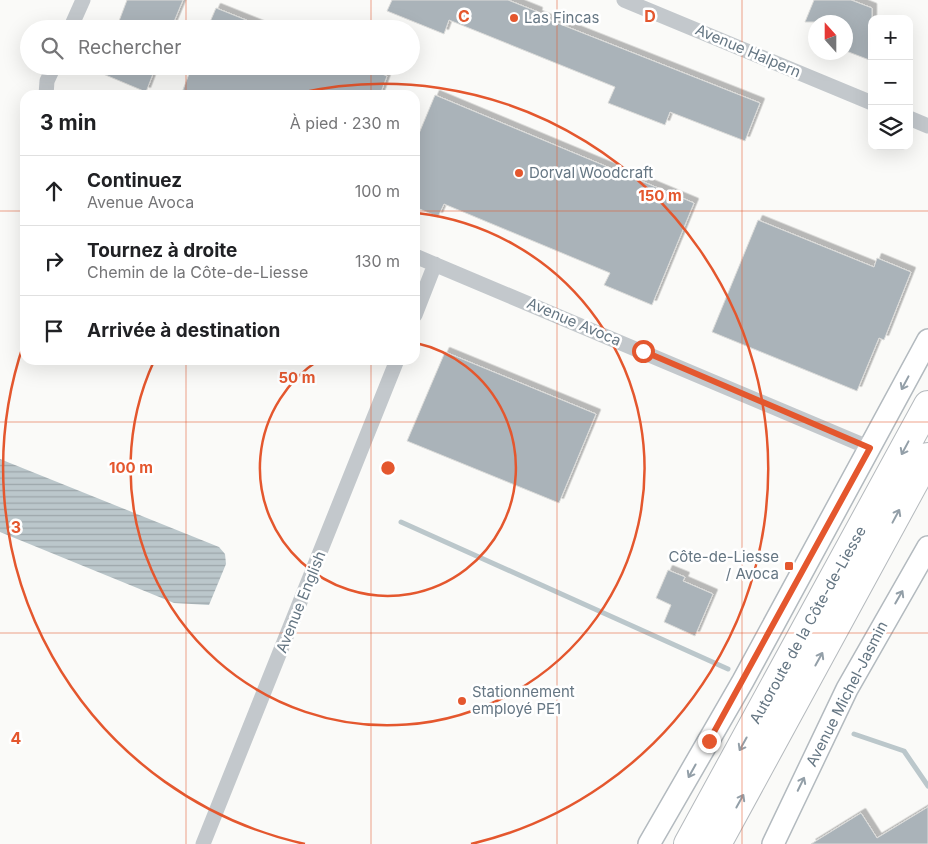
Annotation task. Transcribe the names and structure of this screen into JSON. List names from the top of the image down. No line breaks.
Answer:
{"streets":{"highway":["Autoroute de la Côte-de-Liesse"],"main road":["Avenue Michel-Jasmin"],"street":["Avenue Halpern","Avenue Avoca","Avenue English"]},"places":{"other":["Las Fincas","Dorval Woodcraft","Stationnement employé PE1"],"transit":["Côte-de-Liesse / Avoca"]},"north":"top","page":{"map_buttons":["+","−"],"search":"Rechercher","heading":["3 min","À pied · 230 m"],"list":[["Continuez","Avenue Avoca","100 m"],["Tournez à droite","Chemin de la Côte-de-Liesse","130 m"],"Arrivée à destination"]},"grid":{"columns":["C","D"],"rows":["3","4"]},"rings":["150 m","50 m","100 m"]}
